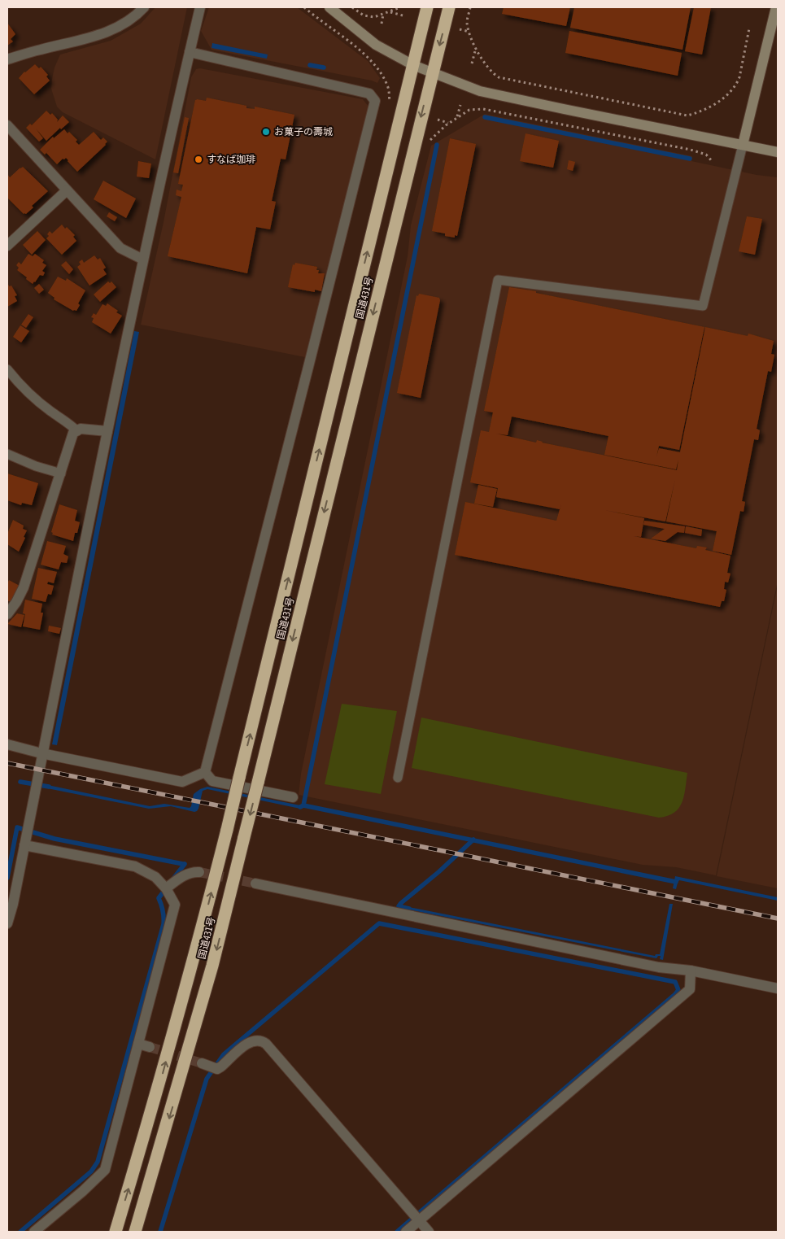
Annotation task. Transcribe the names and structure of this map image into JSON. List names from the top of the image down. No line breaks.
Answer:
{"streets":{"highway":["国道431号"]},"places":["お菓子の壽城","すなば珈琲"]}
